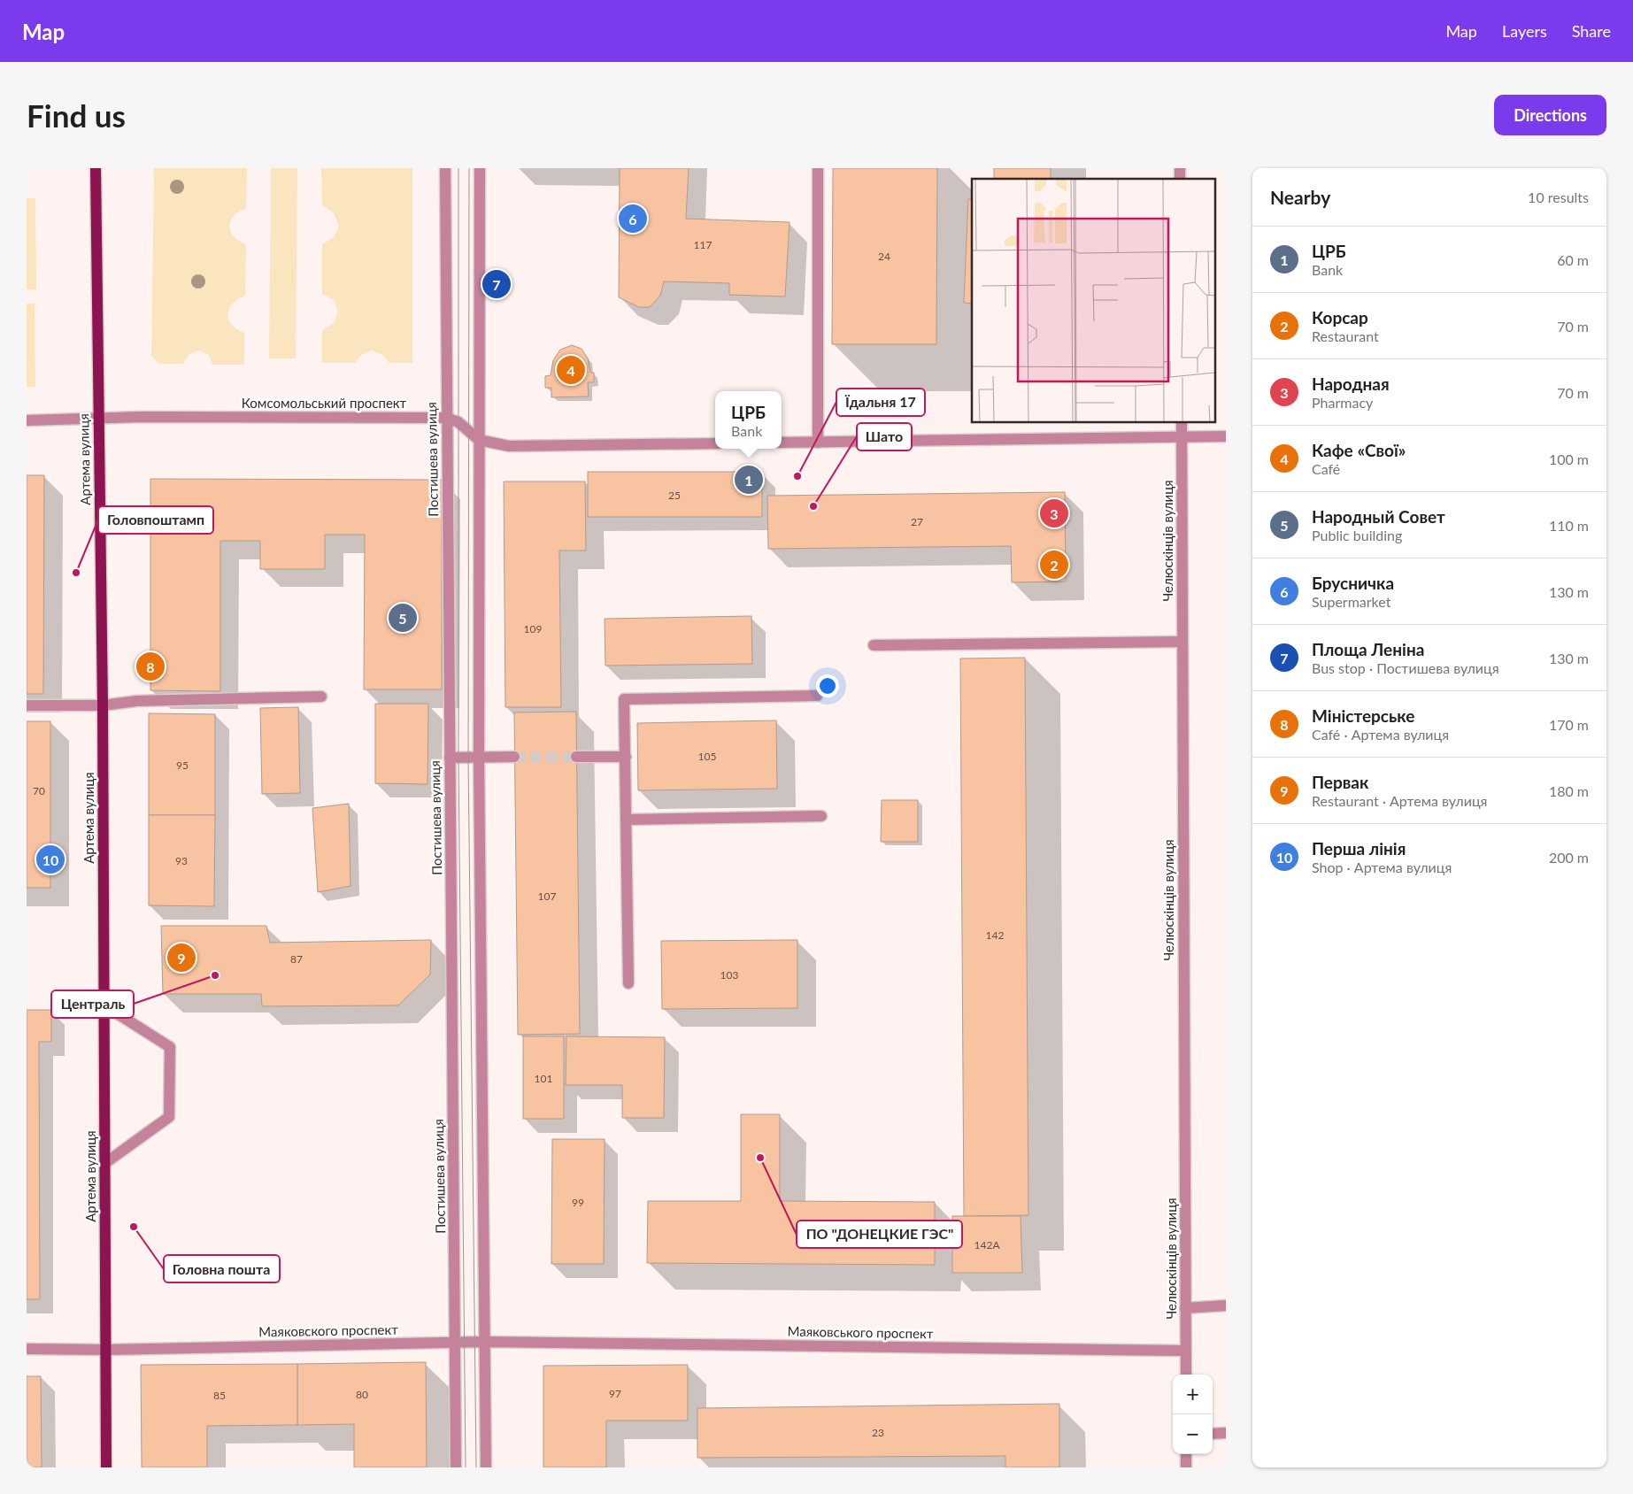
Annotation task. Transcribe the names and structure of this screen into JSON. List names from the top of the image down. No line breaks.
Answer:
{"streets":{"main road":["Артема вулиця"],"street":["Комсомольський проспект","Постишева вулиця","Челюскінців вулиця","Маяковского проспект","Маяковського проспект"]},"crossings":[["Комсомольський проспект","Артема вулиця"],["Комсомольський проспект","Постишева вулиця"],["Артема вулиця","Маяковского проспект"],["Постишева вулиця","Маяковского проспект"],["Челюскінців вулиця","Маяковського проспект"],["Маяковского проспект","Маяковського проспект"]],"places":["Їдальня 17","Шато","Головпоштамп","Централь","ПО \"ДОНЕЦКИЕ ГЭС\"","Головна пошта"],"house_numbers":["117","24","25","27","109","105","95","70","93","107","142","87","103","101","99","142А","97","80","85","23"],"page":{"header":"Map","nav":["Map","Layers","Share"],"buttons":"Directions","title":"Find us","heading":["Nearby","10 results"],"pins":["6","7","4","1","3","2","5","8","10","9"],"list":[{"mark":"1","name":"ЦРБ","note":"Bank","value":"60 m"},{"mark":"2","name":"Корсар","note":"Restaurant","value":"70 m"},{"mark":"3","name":"Народная","note":"Pharmacy","value":"70 m"},{"mark":"4","name":"Кафе «Свої»","note":"Café","value":"100 m"},{"mark":"5","name":"Народный Совет","note":"Public building","value":"110 m"},{"mark":"6","name":"Брусничка","note":"Supermarket","value":"130 m"},{"mark":"7","name":"Площа Леніна","note":"Bus stop · Постишева вулиця","value":"130 m"},{"mark":"8","name":"Міністерське","note":"Café · Артема вулиця","value":"170 m"},{"mark":"9","name":"Первак","note":"Restaurant · Артема вулиця","value":"180 m"},{"mark":"10","name":"Перша лінія","note":"Shop · Артема вулиця","value":"200 m"}],"popup":["ЦРБ","Bank"],"map_buttons":["+","−"]}}
